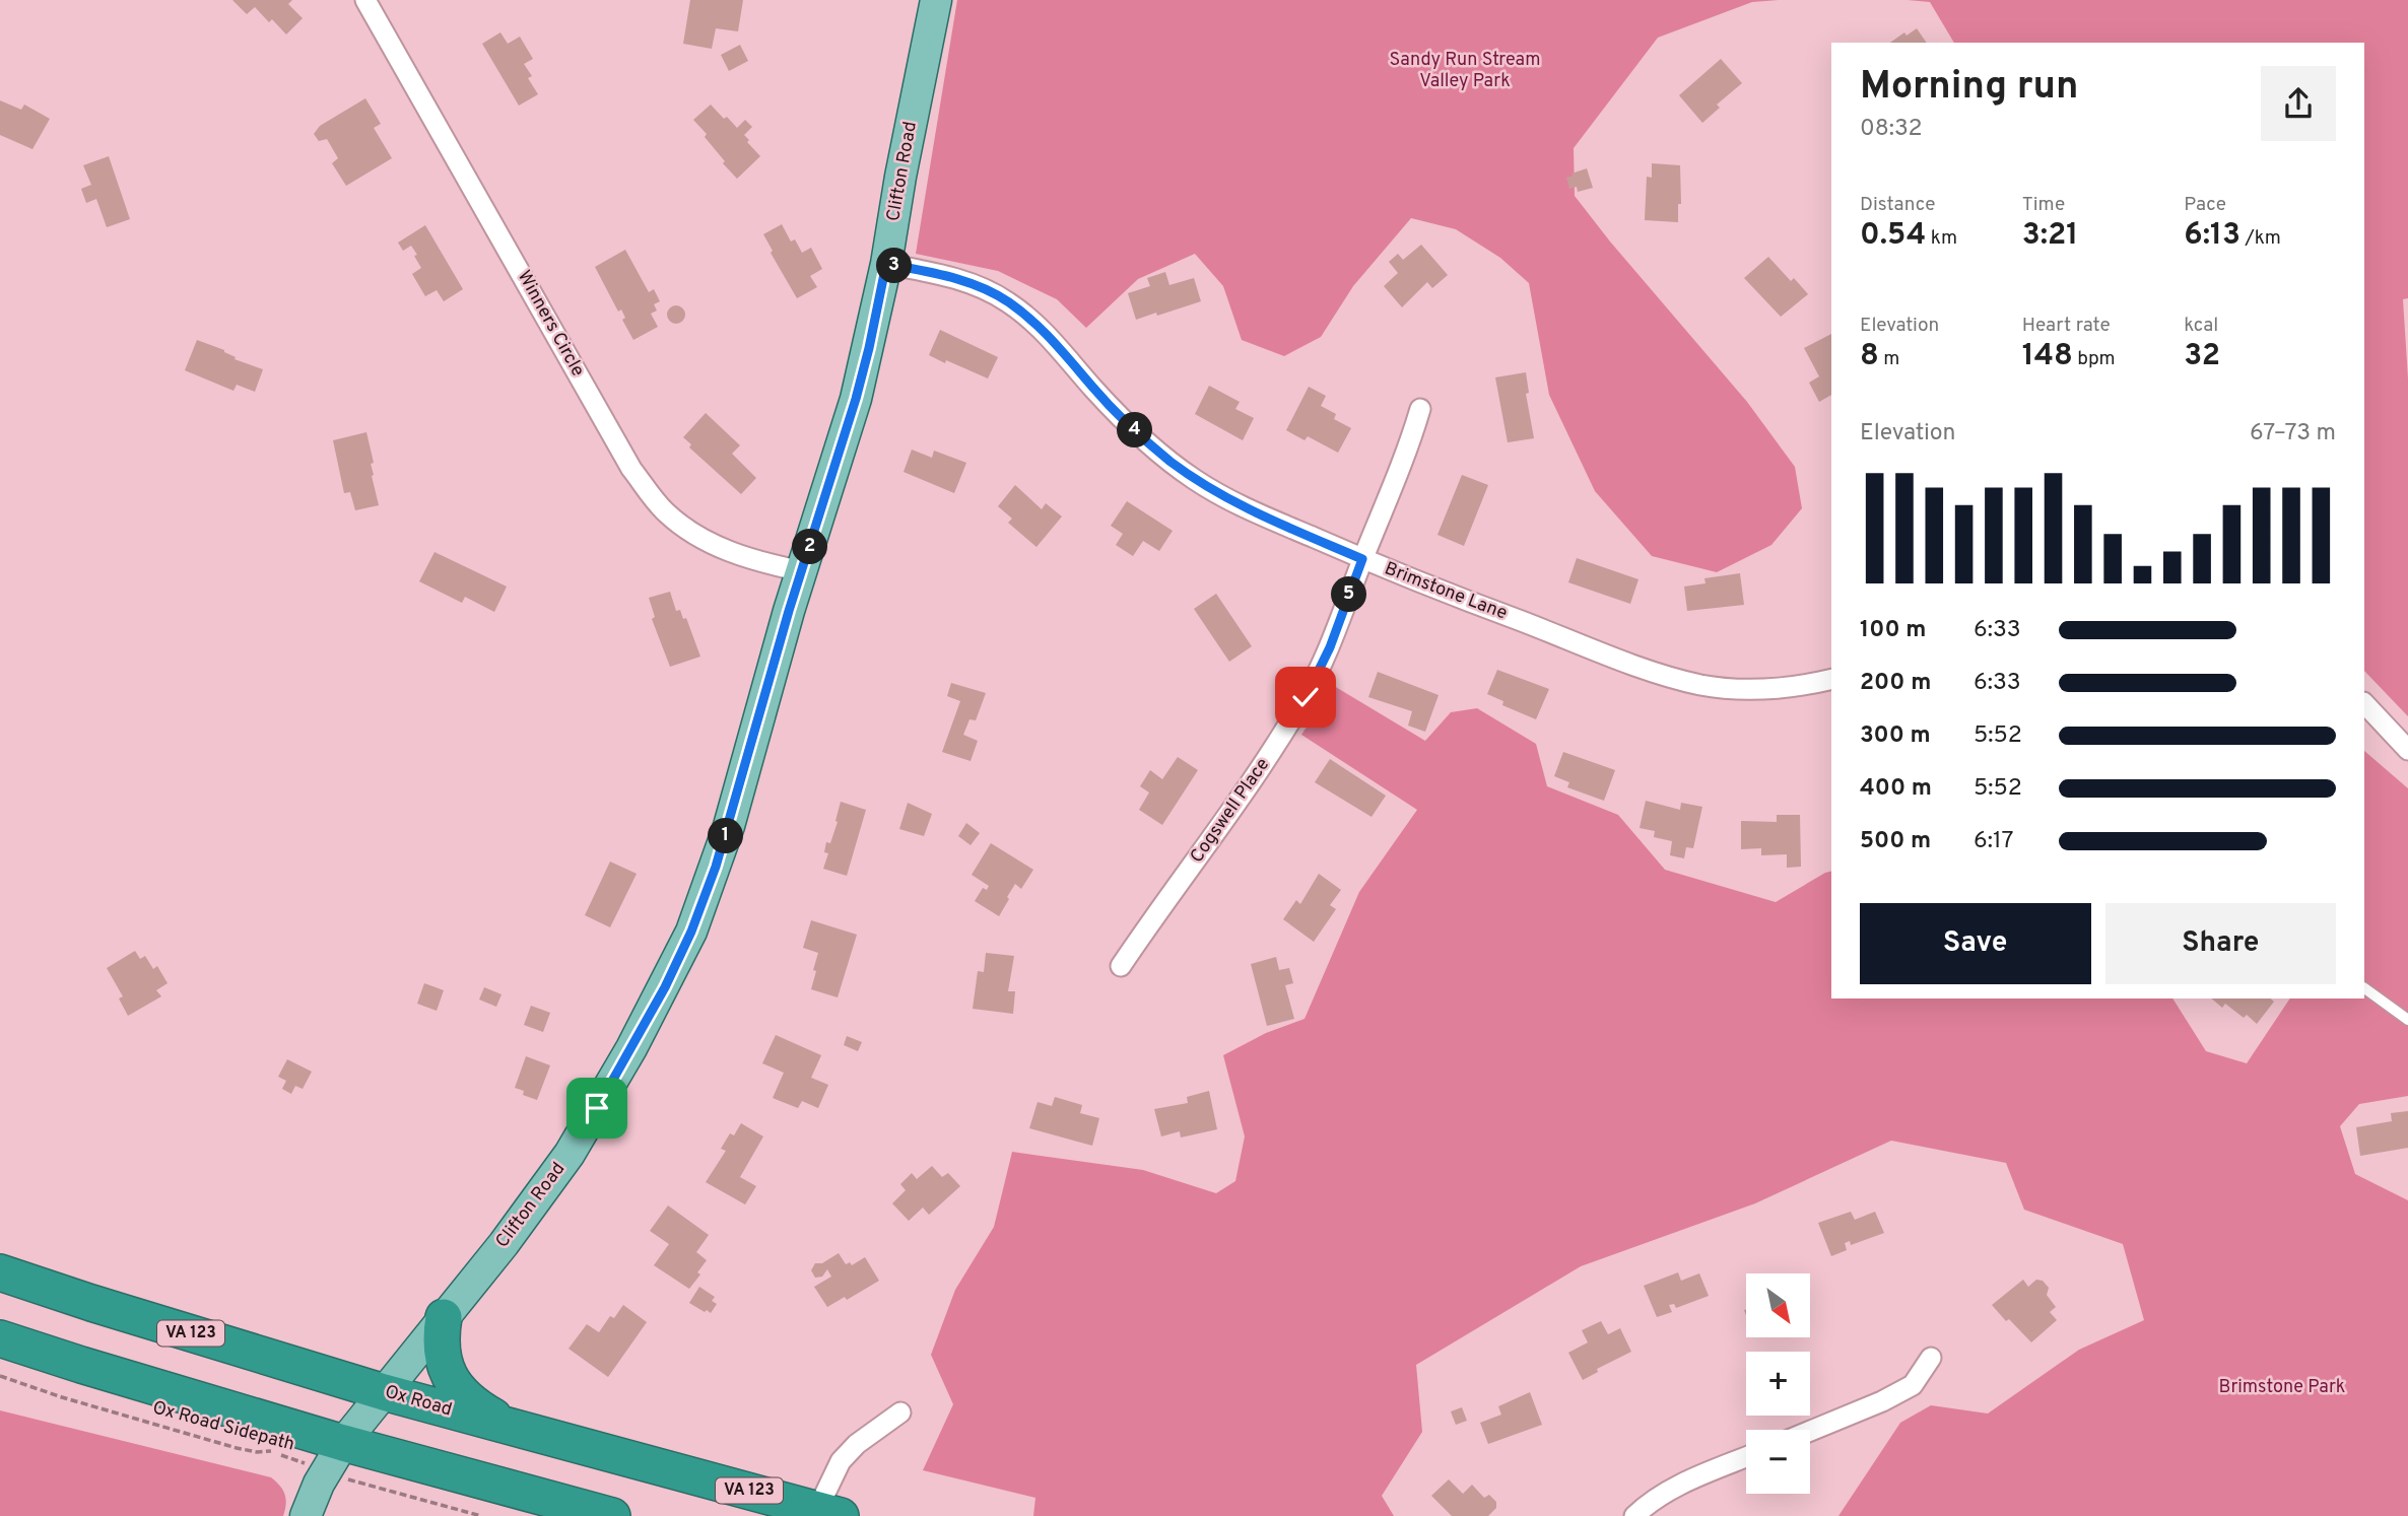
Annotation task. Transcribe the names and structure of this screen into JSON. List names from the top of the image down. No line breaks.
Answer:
{"streets":{"highway":["VA 123","Ox Road"],"main road":["Clifton Road"],"street":["Winners Circle","Brimstone Lane","Cogswell Place"],"path":["Ox Road Sidepath"]},"crossings":[["Clifton Road","Winners Circle"],["Clifton Road","Brimstone Lane"],["Clifton Road","Ox Road"],["Clifton Road","Ox Road Sidepath"],["Brimstone Lane","Cogswell Place"]],"parks":["Sandy Run Stream Valley Park","Brimstone Park"],"north":"bottom right","page":{"heading":["Morning run","08:32"],"stats":[["Distance","0.54 km"],["Time","3:21"],["Pace","6:13 /km"],["Elevation","8 m"],["Heart rate","148 bpm"],["kcal","32"]],"pins":["3","4","2","5","1"],"chart":["Elevation","67–73 m"],"list":[{"name":"100 m","note":"6:33"},{"name":"200 m","note":"6:33"},{"name":"300 m","note":"5:52"},{"name":"400 m","note":"5:52"},{"name":"500 m","note":"6:17"}],"buttons":["Save","Share"],"map_buttons":["+","−"]}}
